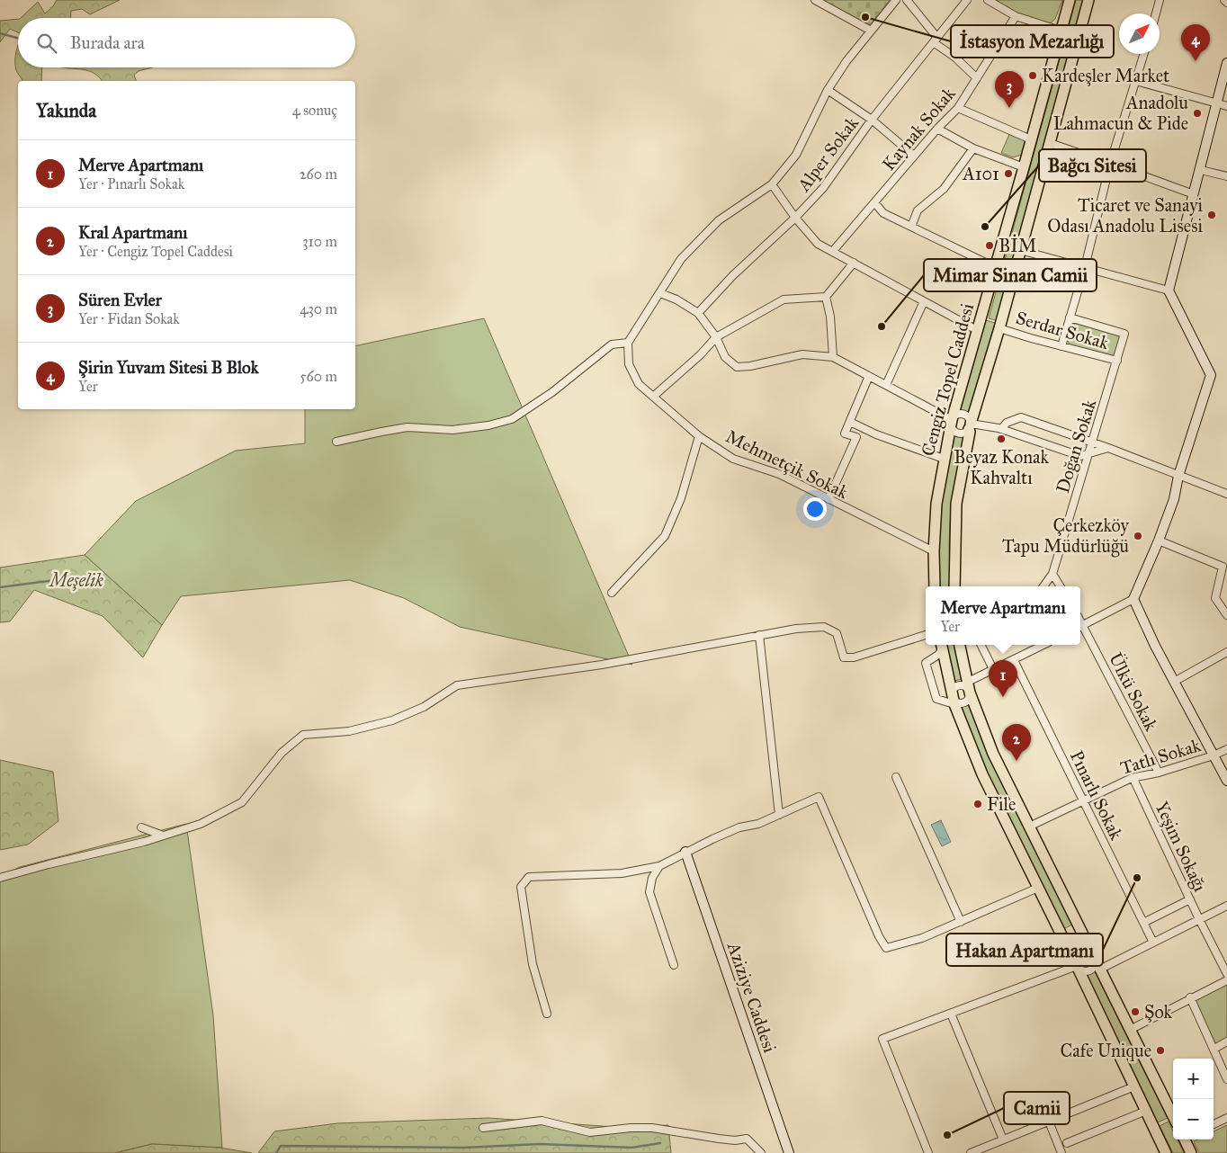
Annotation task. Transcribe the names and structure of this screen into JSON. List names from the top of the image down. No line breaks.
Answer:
{"streets":{"main road":["Cengiz Topel Caddesi"],"street":["Kaynak Sokak","Alper Sokak","Serdar Sokak","Doğan Sokak","Mehmetçik Sokak","Ülkü Sokak","Tatlı Sokak","Pınarlı Sokak","Yeşim Sokağı","Aziziye Caddesi"]},"crossings":[["Serdar Sokak","Cengiz Topel Caddesi"],["Serdar Sokak","Doğan Sokak"],["Cengiz Topel Caddesi","Mehmetçik Sokak"],["Ülkü Sokak","Tatlı Sokak"],["Tatlı Sokak","Pınarlı Sokak"],["Tatlı Sokak","Yeşim Sokağı"]],"parks":["Meşelik"],"places":["İstasyon Mezarlığı","Kardeşler Market","Anadolu Lahmacun & Pide","A101","Ticaret ve Sanayi Odası Anadolu Lisesi","Bağcı Sitesi","BİM","Mimar Sinan Camii","Beyaz Konak Kahvaltı","Çerkezköy Tapu Müdürlüğü","File","Hakan Apartmanı","Şok","Cafe Unique","Camii"],"north":"top right","page":{"search":"Burada ara","pins":["4","3","1","2"],"heading":["Yakında","4 sonuç"],"list":[{"mark":"1","name":"Merve Apartmanı","note":"Yer · Pınarlı Sokak","value":"260 m"},{"mark":"2","name":"Kral Apartmanı","note":"Yer · Cengiz Topel Caddesi","value":"310 m"},{"mark":"3","name":"Süren Evler","note":"Yer · Fidan Sokak","value":"430 m"},{"mark":"4","name":"Şirin Yuvam Sitesi B Blok","note":"Yer","value":"560 m"}],"popup":["Merve Apartmanı","Yer"],"map_buttons":["+","−"]}}
